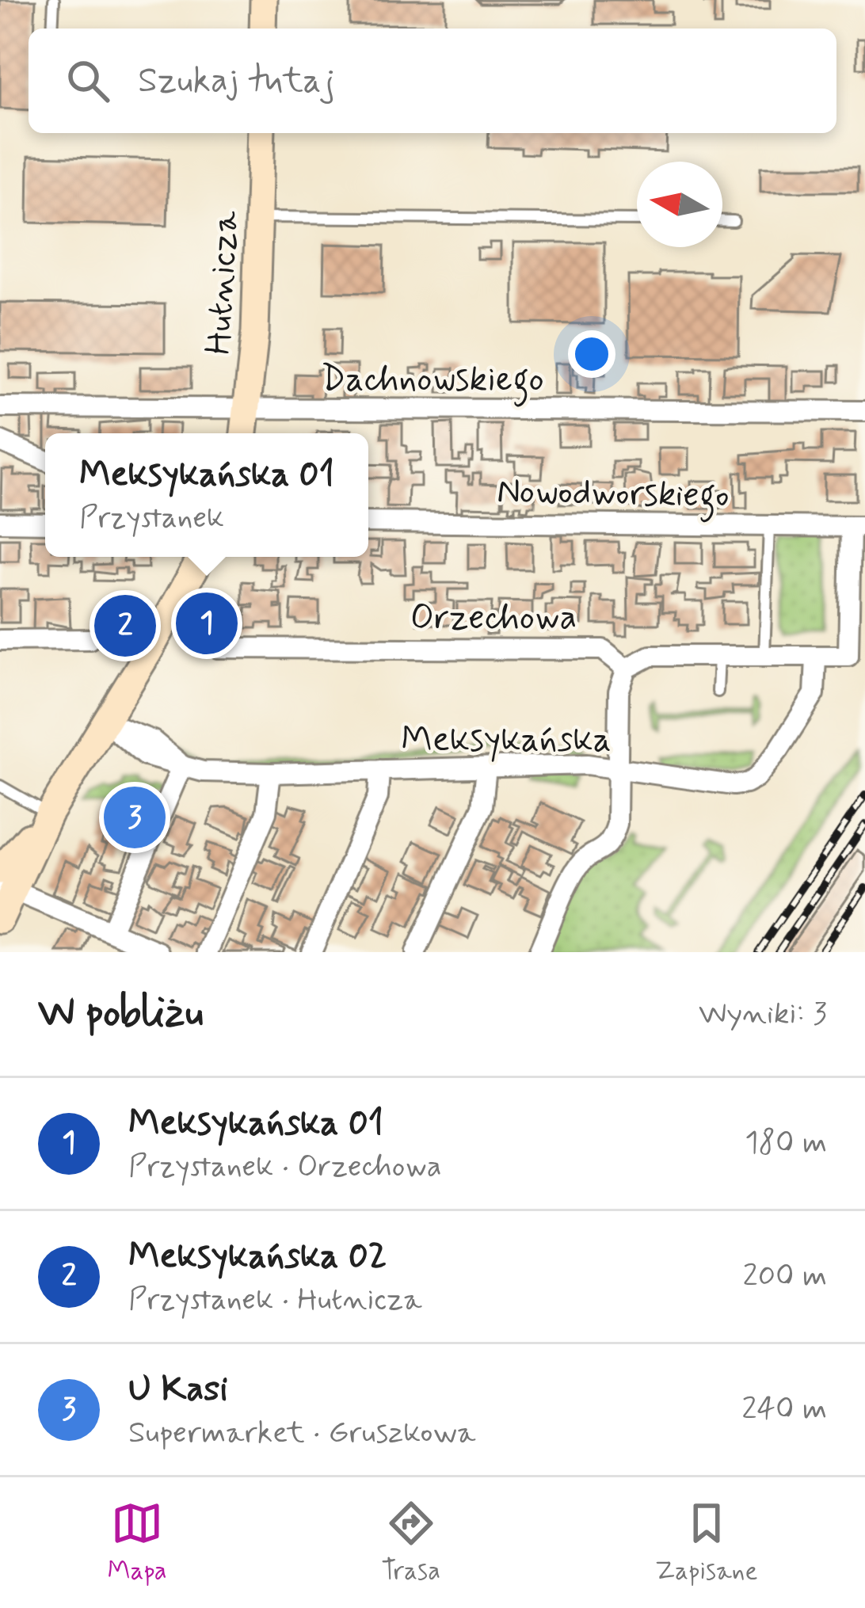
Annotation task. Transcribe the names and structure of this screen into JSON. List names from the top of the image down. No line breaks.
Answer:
{"streets":{"main road":["Hutnicza"],"street":["Dachnowskiego","Nowodworskiego","Orzechowa","Meksykańska"]},"crossings":[["Hutnicza","Dachnowskiego"]],"north":"left","page":{"search":"Szukaj tutaj","popup":["Meksykańska 01","Przystanek"],"pins":["1","2","3"],"heading":["W pobliżu","Wyniki: 3"],"list":[{"mark":"1","name":"Meksykańska 01","note":"Przystanek · Orzechowa","value":"180 m"},{"mark":"2","name":"Meksykańska 02","note":"Przystanek · Hutnicza","value":"200 m"},{"mark":"3","name":"U Kasi","note":"Supermarket · Gruszkowa","value":"240 m"}],"nav":["Mapa","Trasa","Zapisane"]}}
